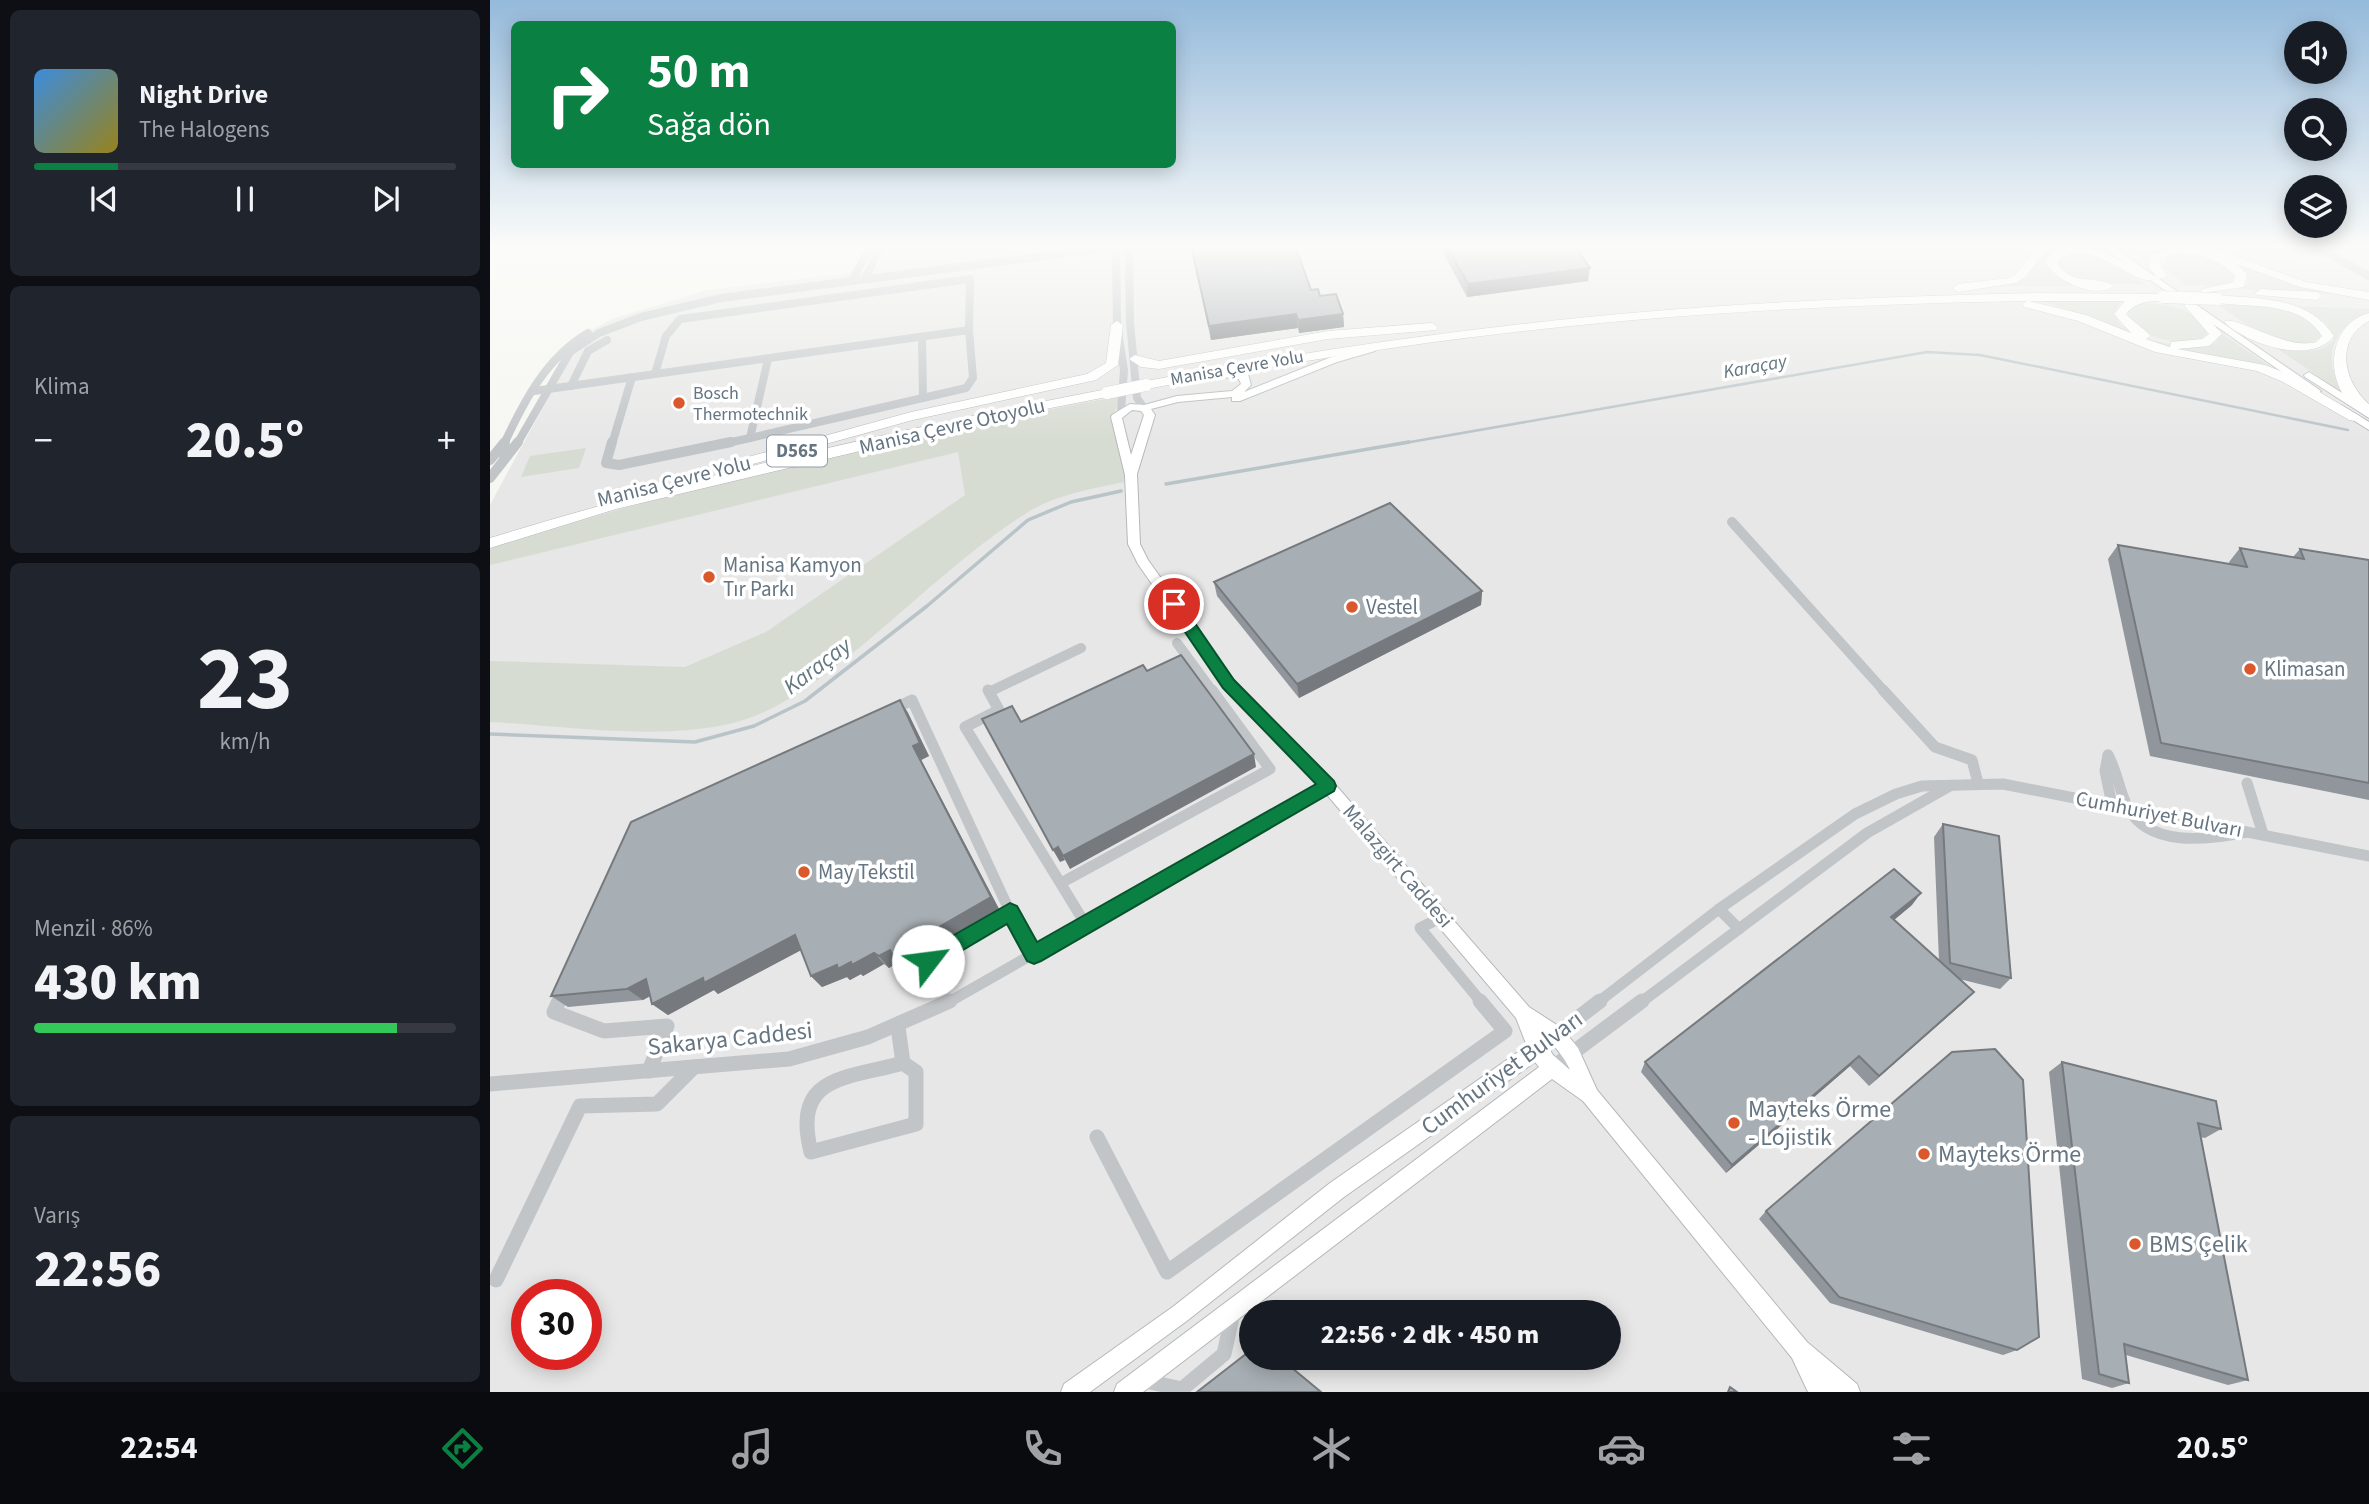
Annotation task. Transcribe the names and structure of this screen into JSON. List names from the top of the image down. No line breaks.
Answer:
{"streets":{"highway":["Manisa Çevre Yolu","Manisa Çevre Otoyolu","D565"],"main road":["Cumhuriyet Bulvarı","Malazgirt Caddesi"],"street":["Sakarya Caddesi"]},"crossings":[["Manisa Çevre Yolu","Manisa Çevre Otoyolu"],["Malazgirt Caddesi","Sakarya Caddesi"]],"water":["Karaçay"],"places":["Bosch Thermotechnik","Manisa Kamyon Tır Parkı","Vestel","Klimasan","May Tekstil","Mayteks Örme - Lojistik","Mayteks Örme","BMS Çelik"],"page":{"turn":["50 m","Sağa dön"],"song":["Night Drive","The Halogens"],"tile":["Klima",["23","km/h"],["Menzil · 86%","430 km"],["Varış","22:56"]],"heat":["−","20.5°","+"],"limit":"30","trip":"22:56 · 2 dk · 450 m","tabs":["22:54","20.5°"]}}
